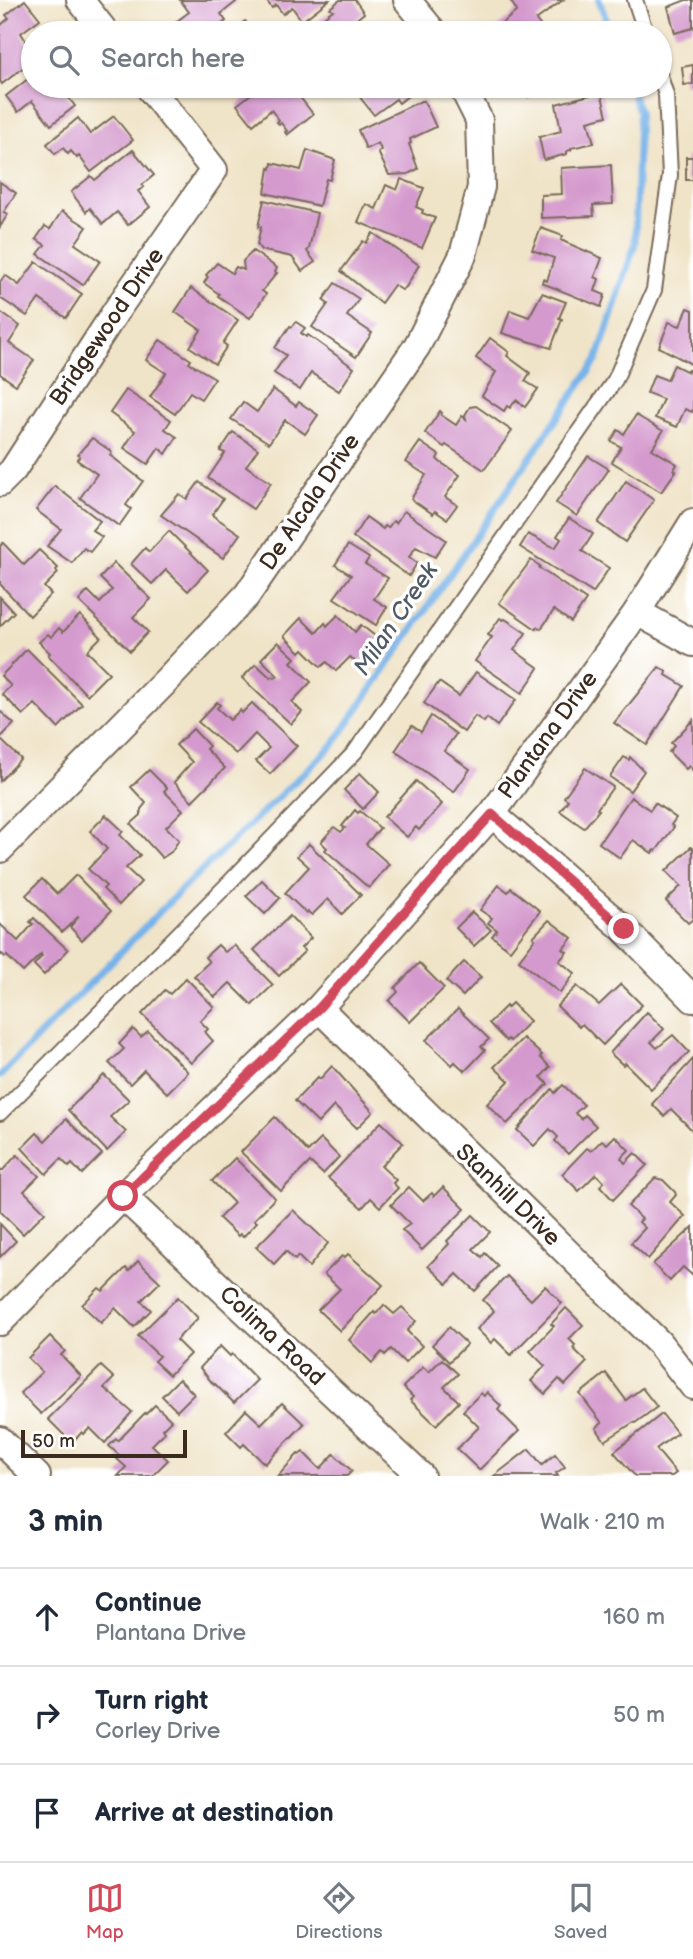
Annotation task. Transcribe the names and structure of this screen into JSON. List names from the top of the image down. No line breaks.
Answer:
{"streets":{"street":["Bridgewood Drive","De Alcala Drive","Plantana Drive","Stanhill Drive","Colima Road"]},"crossings":[["Plantana Drive","Stanhill Drive"],["Plantana Drive","Colima Road"]],"water":["Milan Creek"],"scale_bar":"50 m","page":{"search":"Search here","scale":"50 m","heading":["3 min","Walk · 210 m"],"list":[["Continue","Plantana Drive","160 m"],["Turn right","Corley Drive","50 m"],"Arrive at destination"],"nav":["Map","Directions","Saved"]}}
